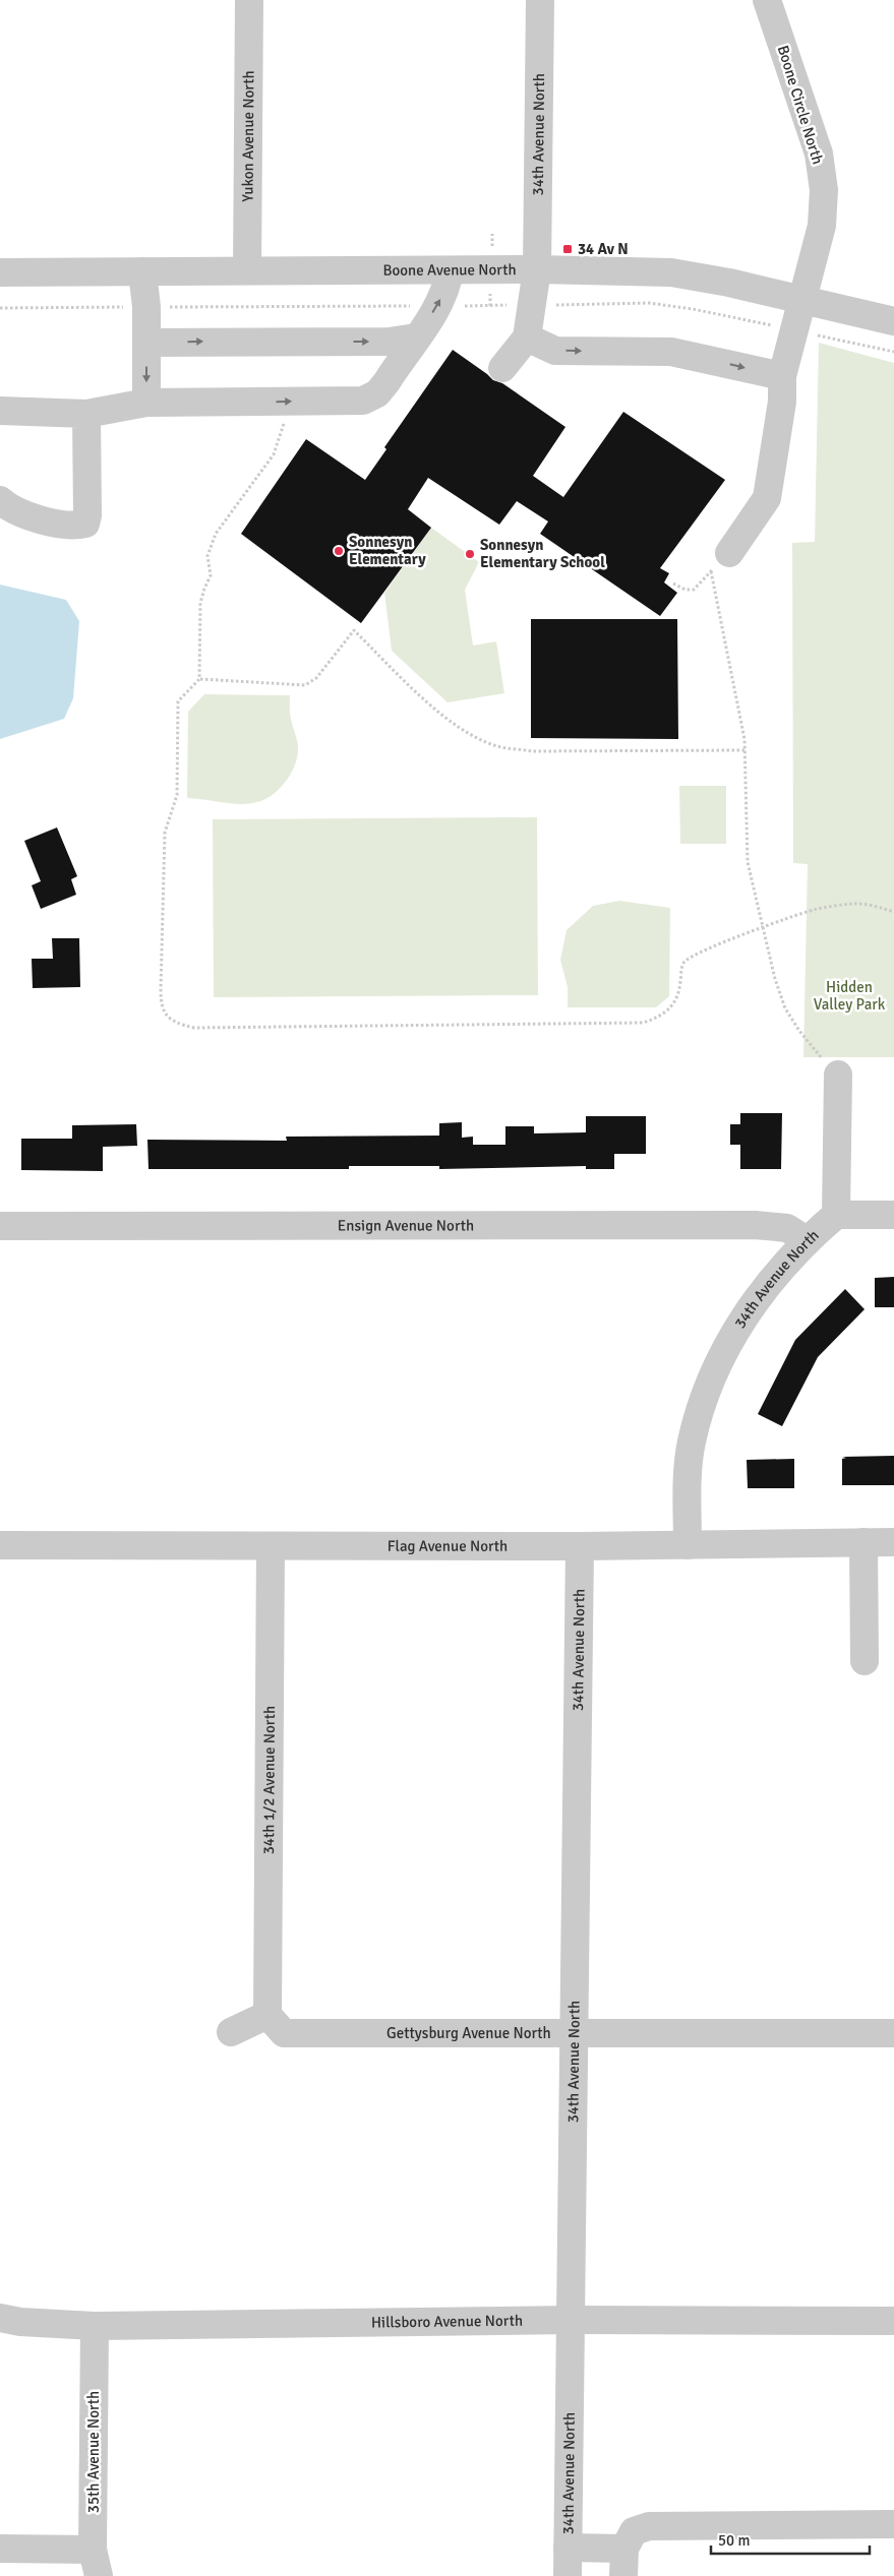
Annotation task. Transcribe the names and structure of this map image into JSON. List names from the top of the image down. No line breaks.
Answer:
{"streets":{"street":["Boone Circle North","Yukon Avenue North","34th Avenue North","Boone Avenue North","Ensign Avenue North","Flag Avenue North","34th 1/2 Avenue North","Gettysburg Avenue North","Hillsboro Avenue North","35th Avenue North"]},"crossings":[["Boone Circle North","Boone Avenue North"],["Yukon Avenue North","Boone Avenue North"],["34th Avenue North","Boone Avenue North"],["34th Avenue North","Ensign Avenue North"],["34th Avenue North","Flag Avenue North"],["34th Avenue North","Gettysburg Avenue North"],["34th Avenue North","Hillsboro Avenue North"],["Flag Avenue North","34th 1/2 Avenue North"],["34th 1/2 Avenue North","Gettysburg Avenue North"],["Hillsboro Avenue North","35th Avenue North"]],"parks":["Hidden Valley Park"],"places":{"transit":["34 Av N"],"other":["Sonnesyn Elementary","Sonnesyn Elementary School"]},"scale_bar":"50 m"}
